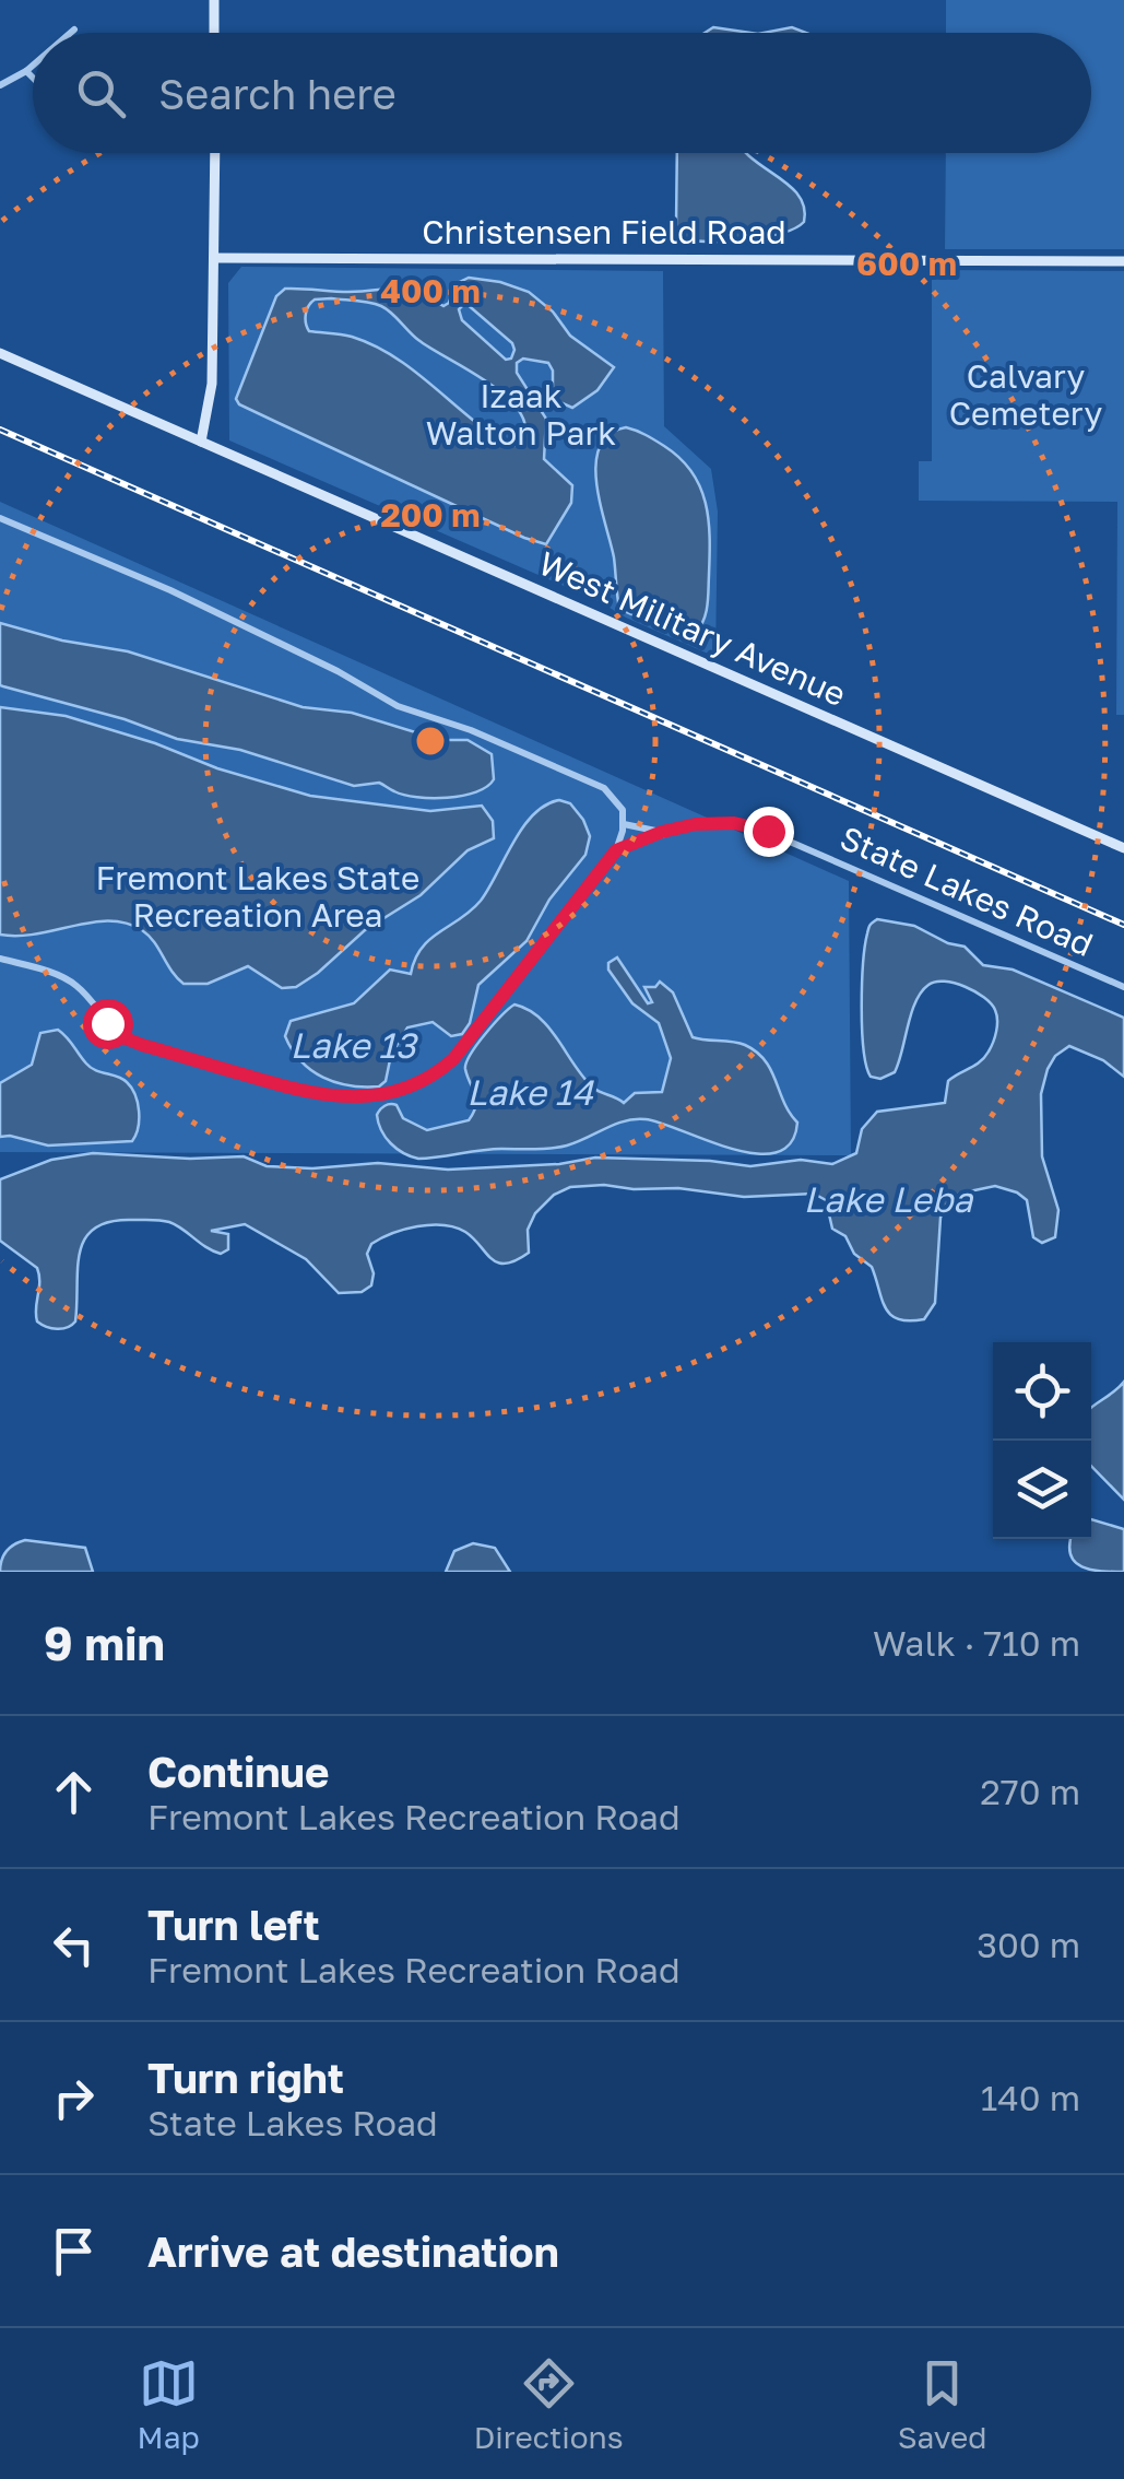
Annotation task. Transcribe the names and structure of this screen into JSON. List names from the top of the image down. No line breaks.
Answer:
{"streets":{"main road":["Christensen Field Road","West Military Avenue"],"street":["State Lakes Road"]},"water":["Lake 13","Lake 14","Lake Leba"],"parks":["Calvary Cemetery","Izaak Walton Park","Fremont Lakes State Recreation Area"],"page":{"search":"Search here","heading":["9 min","Walk · 710 m"],"list":[["Continue","Fremont Lakes Recreation Road","270 m"],["Turn left","Fremont Lakes Recreation Road","300 m"],["Turn right","State Lakes Road","140 m"],"Arrive at destination"],"nav":["Map","Directions","Saved"]},"rings":["600 m","400 m","200 m"]}
